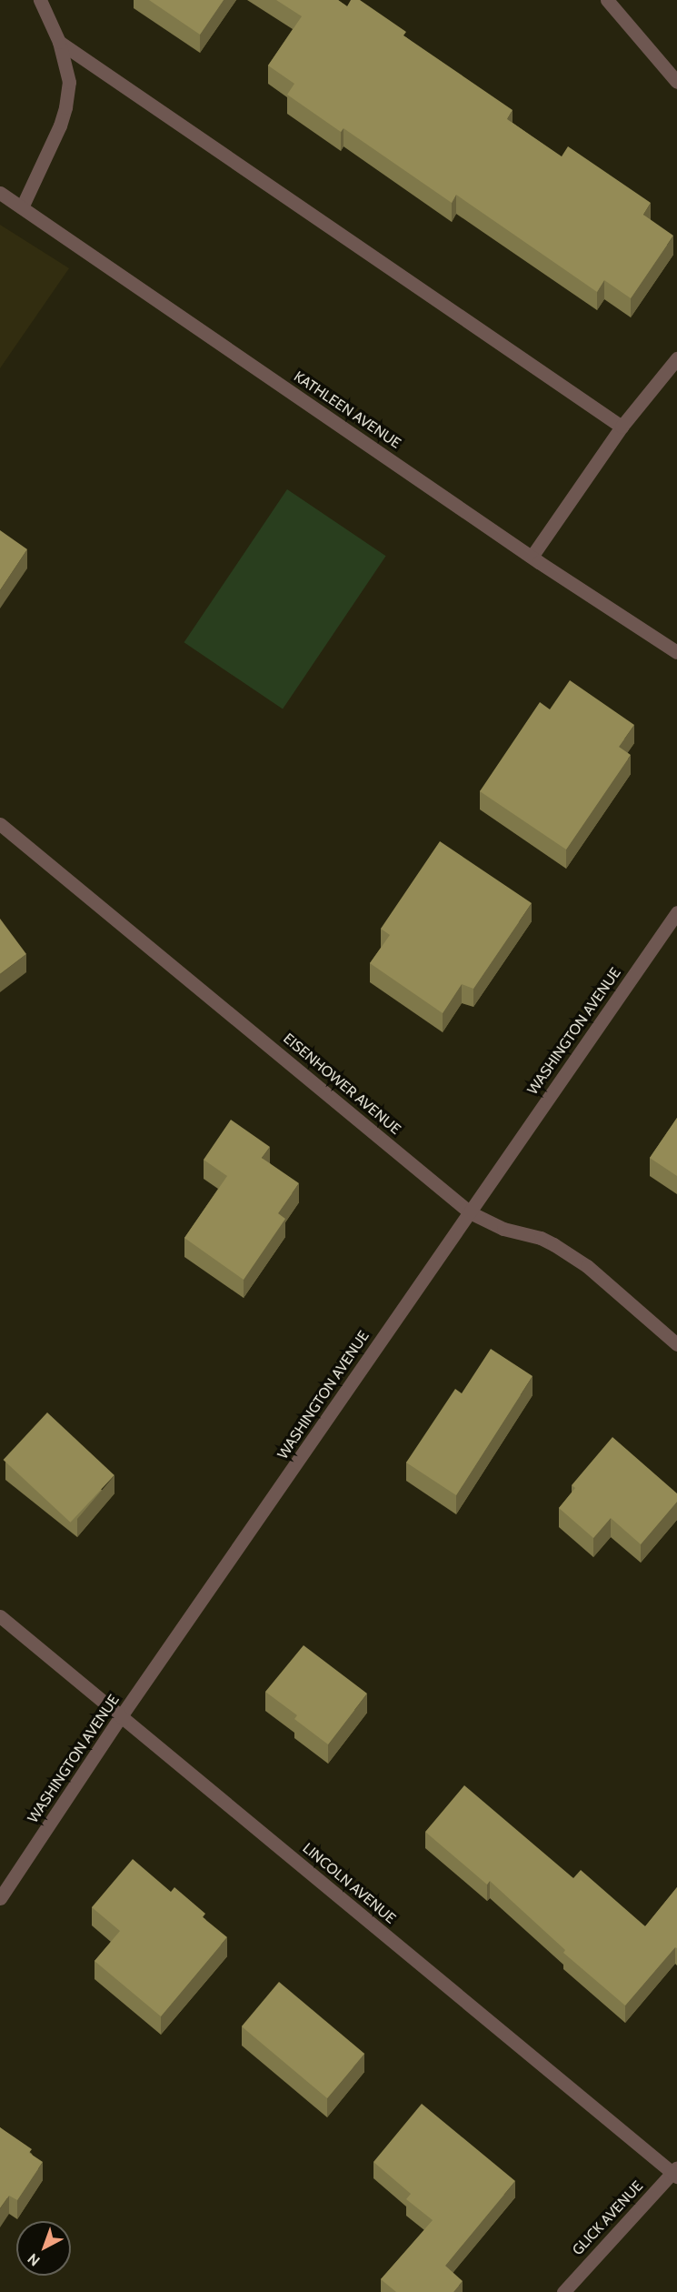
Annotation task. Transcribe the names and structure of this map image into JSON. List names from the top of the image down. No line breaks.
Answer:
{"streets":{"street":["KATHLEEN AVENUE","WASHINGTON AVENUE","EISENHOWER AVENUE","LINCOLN AVENUE","GLICK AVENUE"]},"crossings":[["WASHINGTON AVENUE","EISENHOWER AVENUE"],["WASHINGTON AVENUE","LINCOLN AVENUE"],["LINCOLN AVENUE","GLICK AVENUE"]],"north":"bottom left"}
